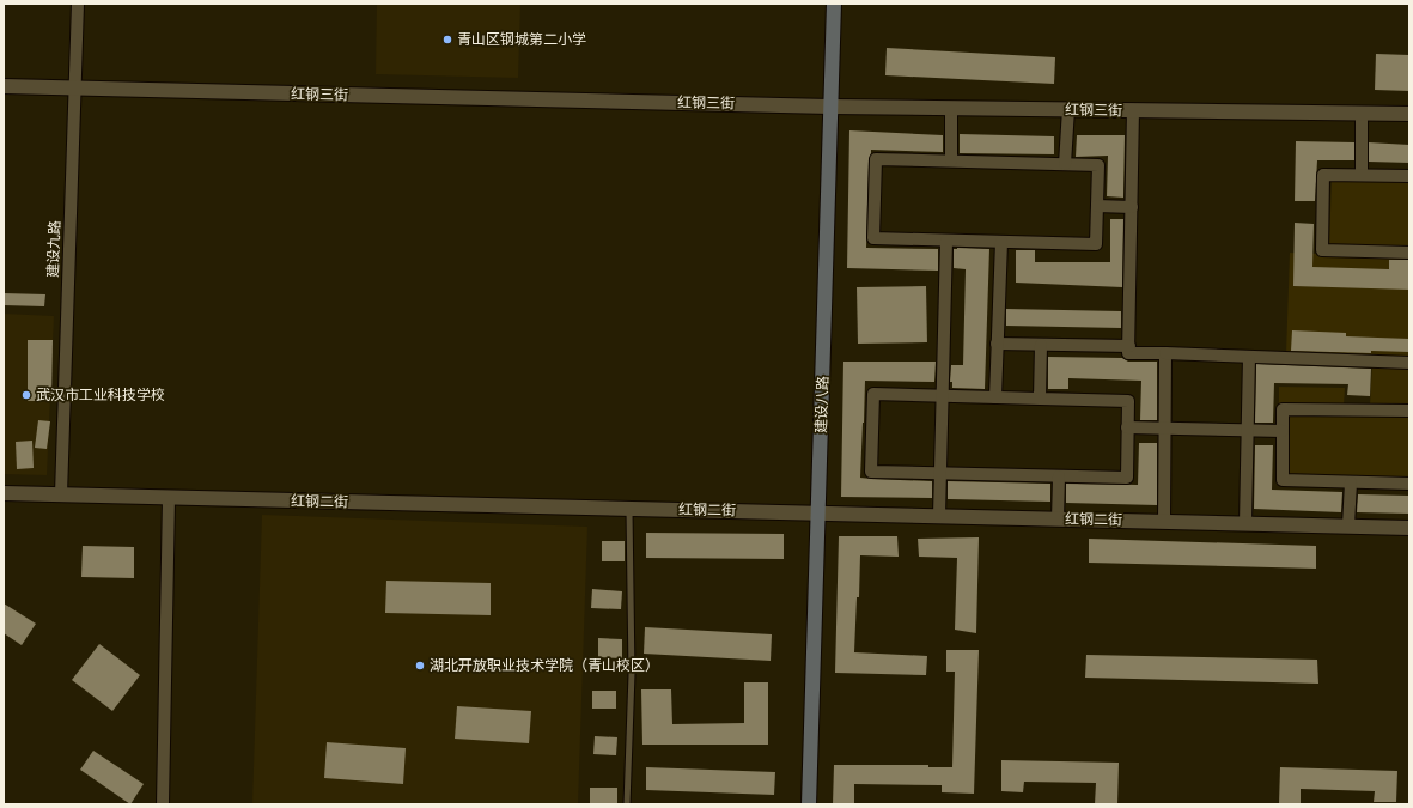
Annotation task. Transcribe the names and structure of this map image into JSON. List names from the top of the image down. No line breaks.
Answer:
{"streets":{"main road":["建设八路"],"street":["红钢三街","建设九路","红钢二街"]},"crossings":[["红钢三街","建设九路"],["红钢三街","建设八路"],["建设九路","红钢二街"],["建设八路","红钢二街"]],"places":["青山区钢城第二小学","武汉市工业科技学校","湖北开放职业技术学院（青山校区）"]}
